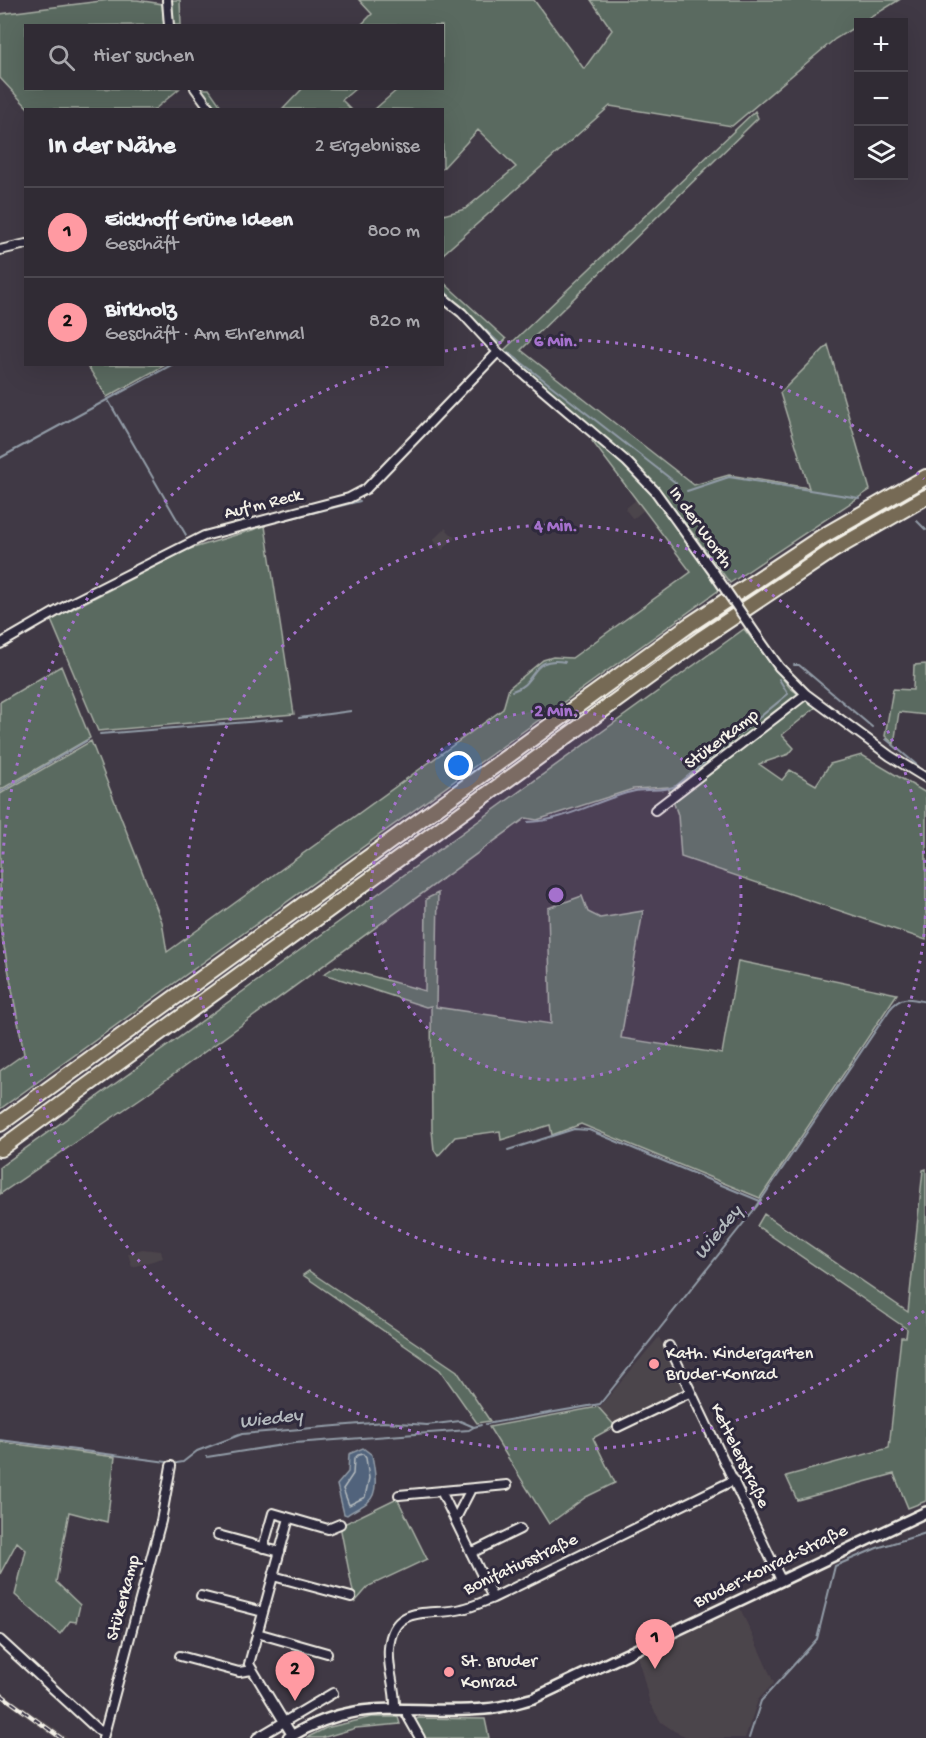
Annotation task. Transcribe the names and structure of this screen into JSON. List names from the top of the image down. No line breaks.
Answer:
{"streets":{"street":["Auf'm Reck","In der Worth","Stükerkamp","Kettelerstraße","Bonifatiusstraße","Bruder-Konrad-Straße"]},"crossings":[["Auf'm Reck","In der Worth"],["In der Worth","Stükerkamp"],["Kettelerstraße","Bonifatiusstraße"],["Kettelerstraße","Bruder-Konrad-Straße"],["Bonifatiusstraße","Bruder-Konrad-Straße"]],"water":["Wiedey"],"places":["Kath. Kindergarten Bruder-Konrad","St. Bruder Konrad"],"page":{"map_buttons":["+","−"],"search":"Hier suchen","heading":["In der Nähe","2 Ergebnisse"],"list":[{"mark":"1","name":"Eickhoff Grüne Ideen","note":"Geschäft","value":"800 m"},{"mark":"2","name":"Birkholz","note":"Geschäft · Am Ehrenmal","value":"820 m"}],"pins":["1","2"]},"rings":["6 Min.","4 Min.","2 Min."]}
